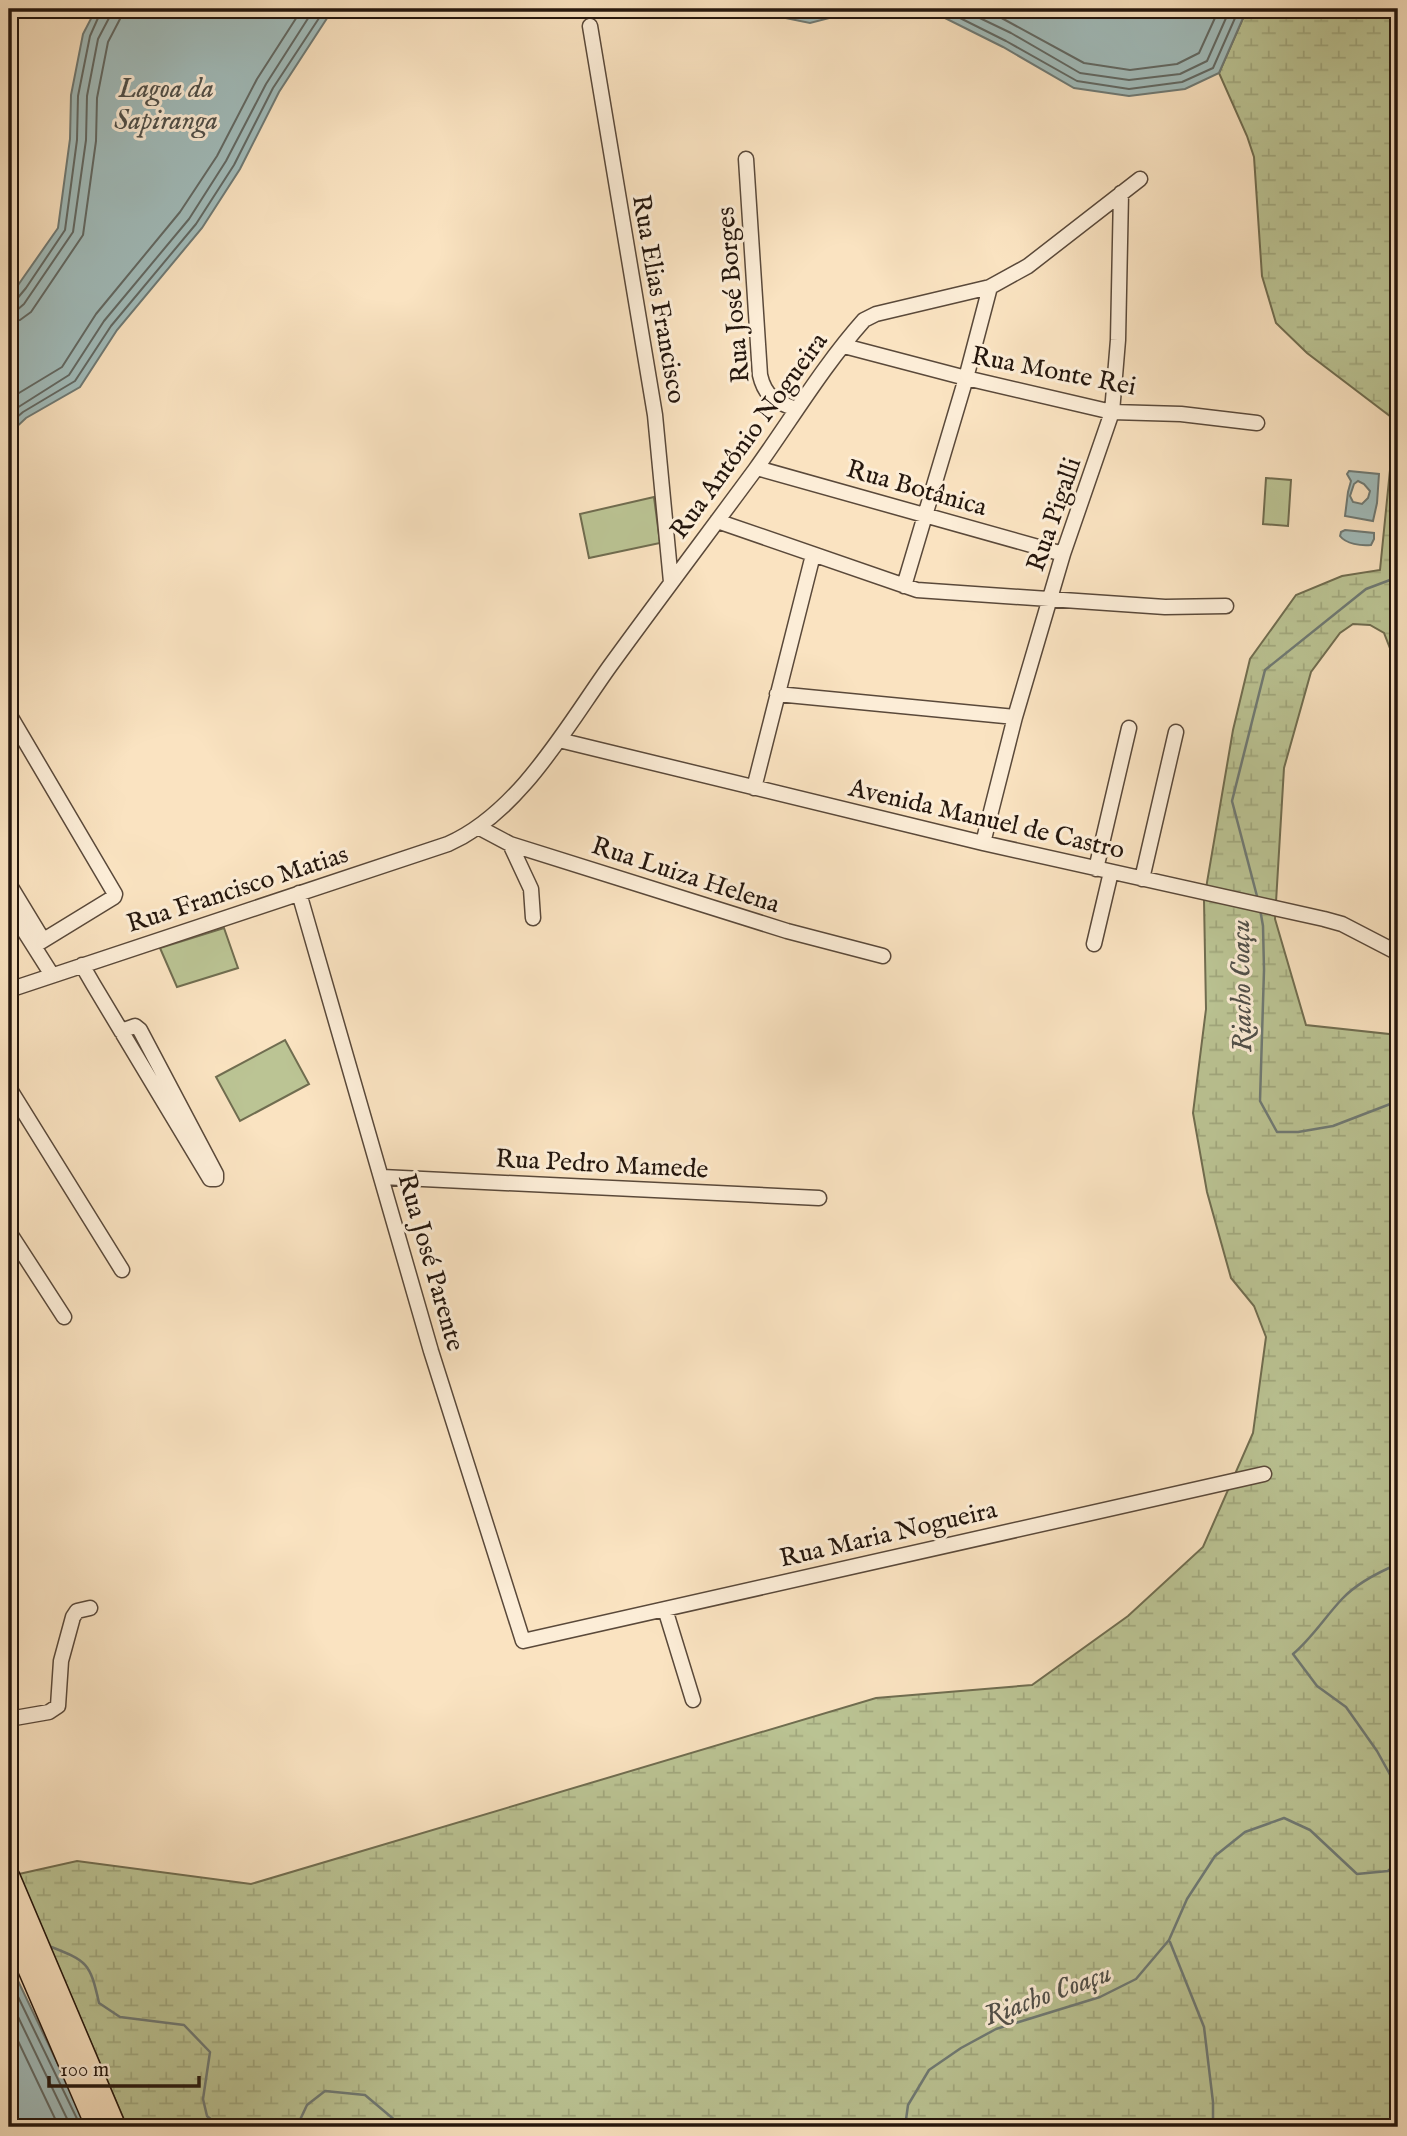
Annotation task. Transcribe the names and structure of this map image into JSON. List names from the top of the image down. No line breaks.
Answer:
{"streets":{"street":["Rua José Borges","Rua Elias Francisco","Rua Monte Rei","Rua Antônio Nogueira","Rua Botânica","Rua Pigalli","Avenida Manuel de Castro","Rua Luiza Helena","Rua Francisco Matias","Rua Pedro Mamede","Rua José Parente","Rua Maria Nogueira"]},"crossings":[["Rua José Borges","Rua Antônio Nogueira"],["Rua Elias Francisco","Rua Antônio Nogueira"],["Rua Monte Rei","Rua Antônio Nogueira"],["Rua Monte Rei","Rua Pigalli"],["Rua Antônio Nogueira","Rua Botânica"],["Rua Antônio Nogueira","Rua Pigalli"],["Rua Antônio Nogueira","Avenida Manuel de Castro"],["Rua Antônio Nogueira","Rua Luiza Helena"],["Rua Antônio Nogueira","Rua Francisco Matias"],["Rua Botânica","Rua Pigalli"],["Rua Pigalli","Avenida Manuel de Castro"],["Rua Luiza Helena","Rua Francisco Matias"],["Rua Francisco Matias","Rua José Parente"],["Rua Pedro Mamede","Rua José Parente"],["Rua José Parente","Rua Maria Nogueira"]],"water":["Lagoa da Sapiranga","Riacho Coaçu"],"scale_bar":"100 m"}
